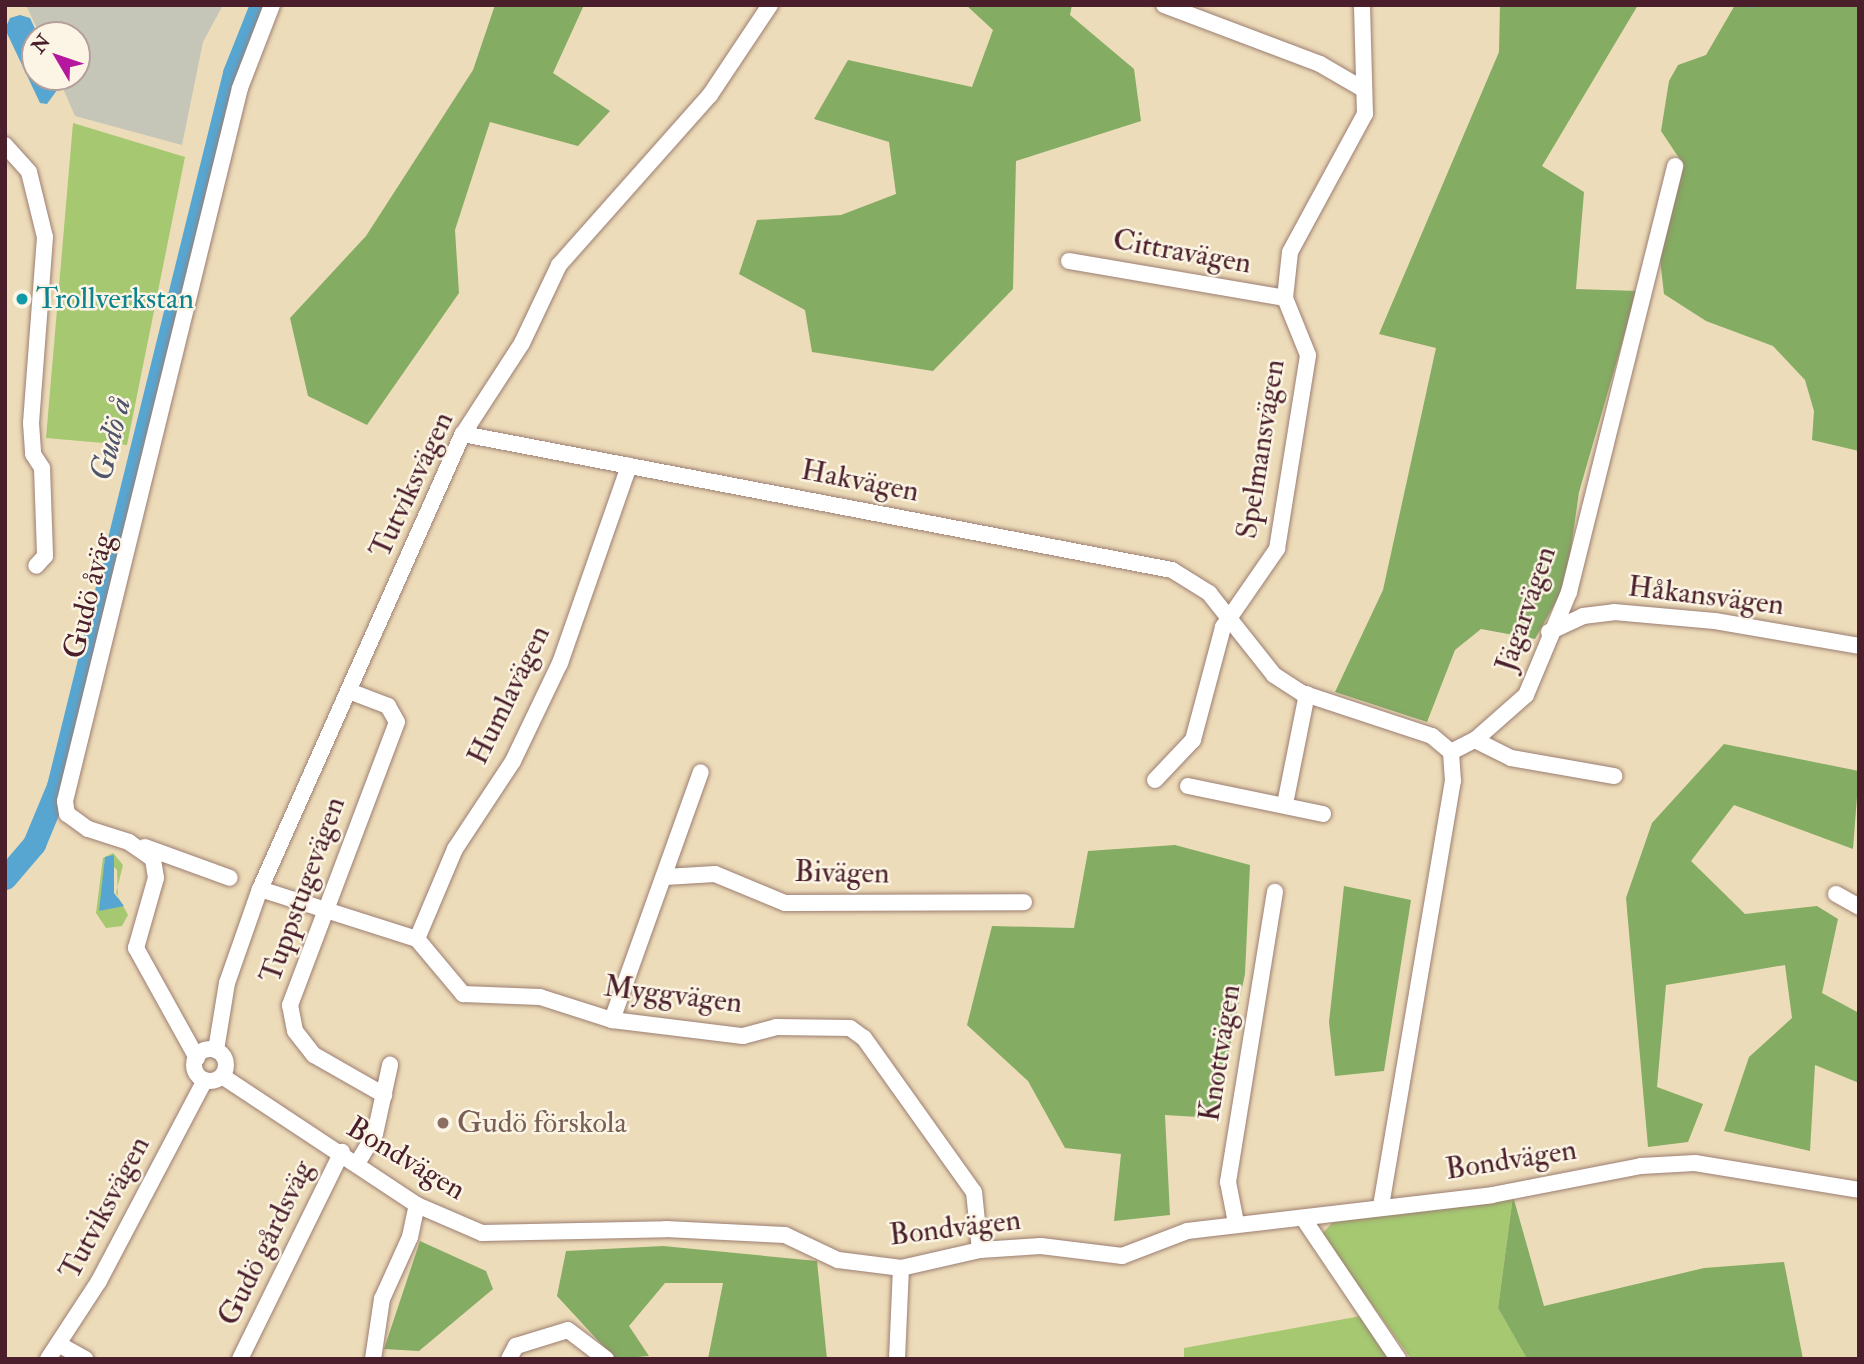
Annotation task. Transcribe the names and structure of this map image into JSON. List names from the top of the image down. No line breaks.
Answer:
{"streets":{"street":["Cittravägen","Spelmansvägen","Hakvägen","Tutviksvägen","Gudö åväg","Håkansvägen","Jägarvägen","Humlavägen","Bivägen","Tuppstugevägen","Myggvägen","Knottvägen","Bondvägen","Gudö gårdsväg"]},"crossings":[["Cittravägen","Spelmansvägen"],["Spelmansvägen","Hakvägen"],["Hakvägen","Tutviksvägen"],["Hakvägen","Jägarvägen"],["Hakvägen","Humlavägen"],["Tutviksvägen","Gudö åväg"],["Tutviksvägen","Tuppstugevägen"],["Tutviksvägen","Bondvägen"],["Gudö åväg","Bondvägen"],["Håkansvägen","Jägarvägen"],["Humlavägen","Myggvägen"],["Myggvägen","Bondvägen"],["Knottvägen","Bondvägen"],["Bondvägen","Gudö gårdsväg"]],"water":["Gudö å"],"places":["Trollverkstan","Gudö förskola"],"north":"top left"}
